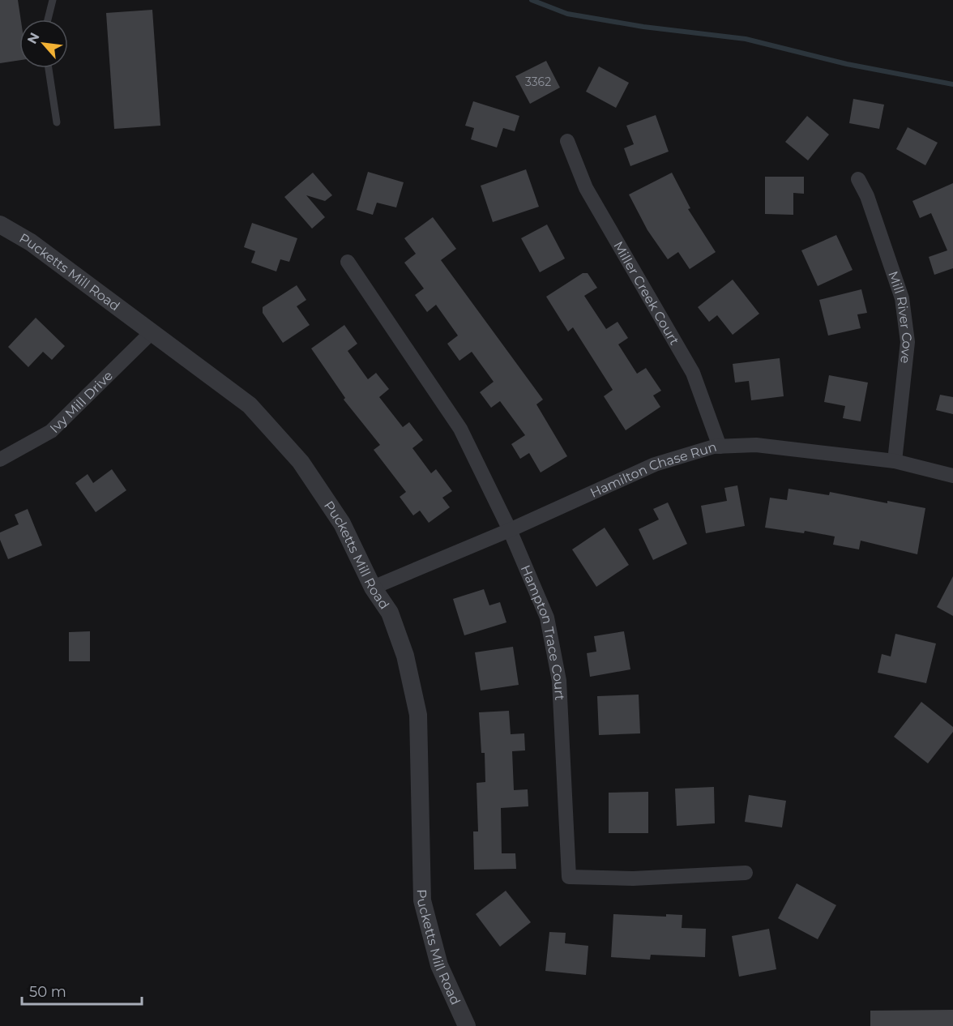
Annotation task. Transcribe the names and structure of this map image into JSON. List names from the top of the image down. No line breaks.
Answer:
{"streets":{"street":["Pucketts Mill Road","Miller Creek Court","Mill River Cove","Ivy Mill Drive","Hamilton Chase Run","Hampton Trace Court"]},"crossings":[["Pucketts Mill Road","Ivy Mill Drive"],["Pucketts Mill Road","Hamilton Chase Run"],["Miller Creek Court","Hamilton Chase Run"],["Mill River Cove","Hamilton Chase Run"],["Hamilton Chase Run","Hampton Trace Court"]],"house_numbers":["3362"],"scale_bar":"50 m","north":"top left"}
